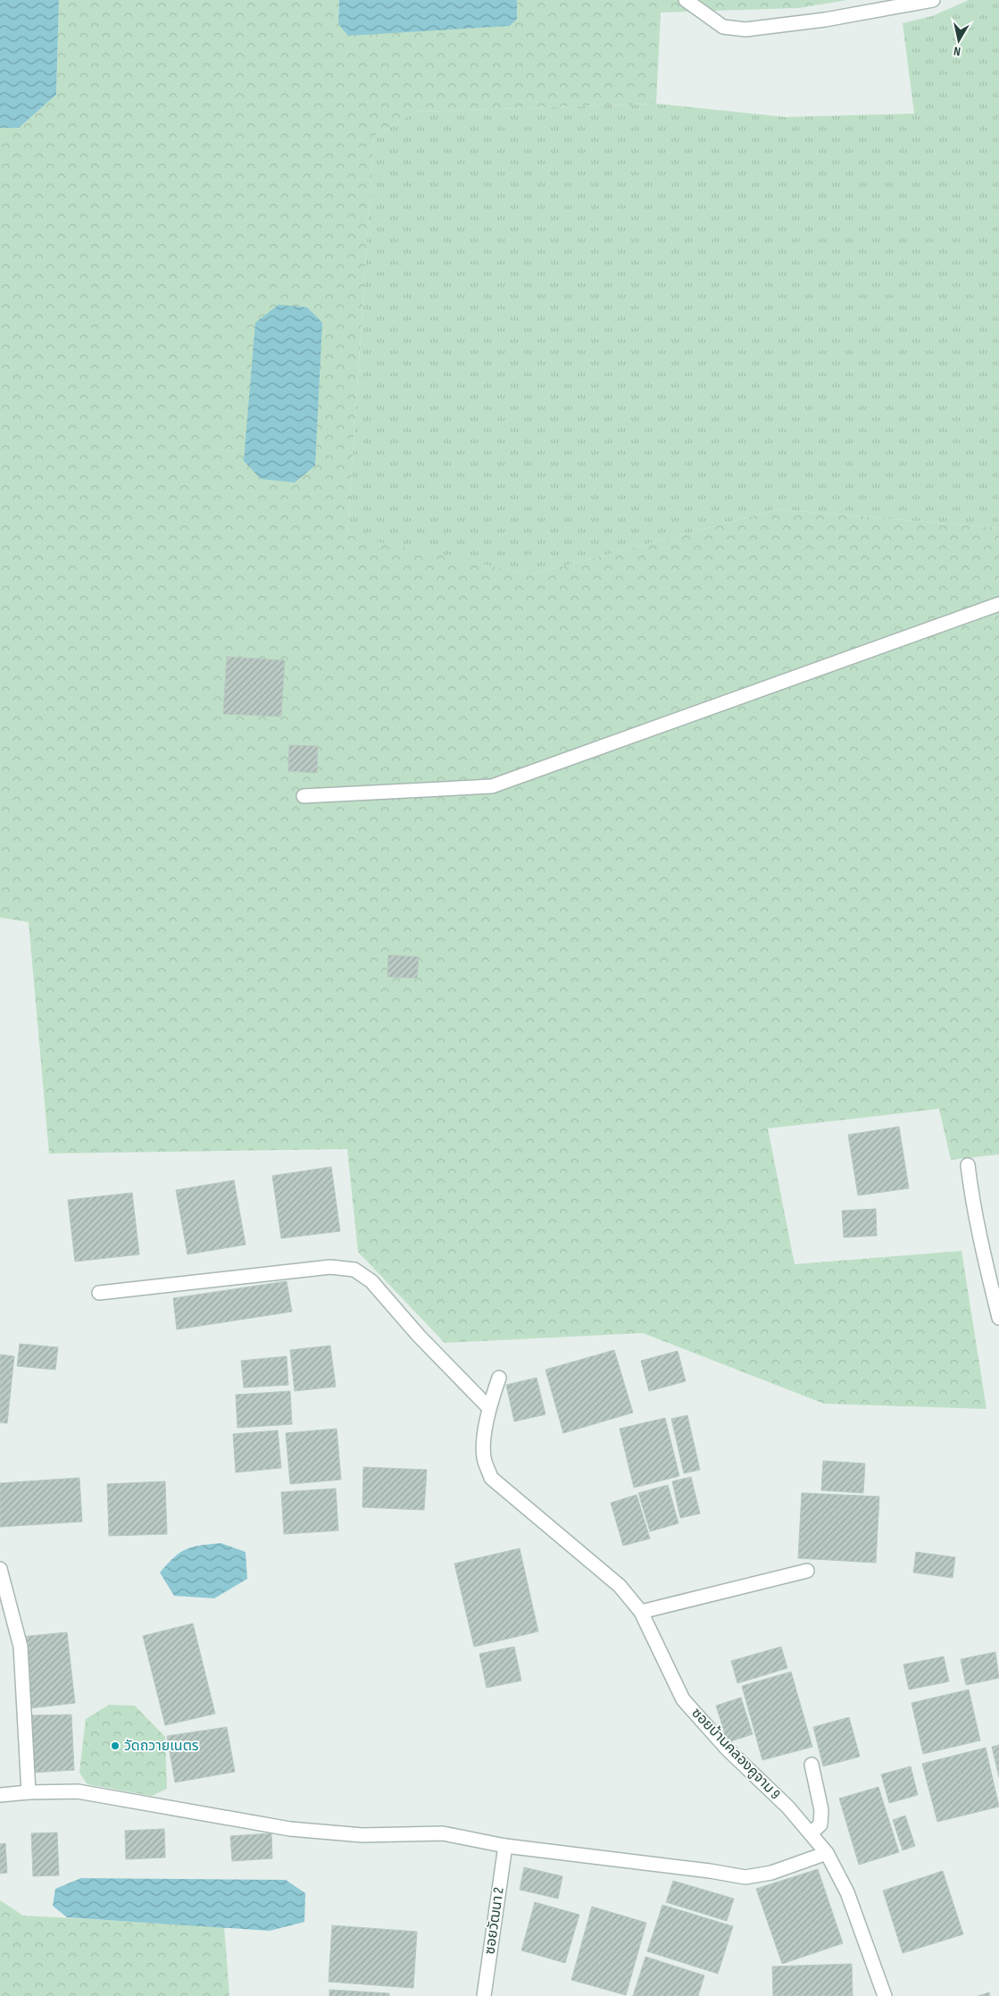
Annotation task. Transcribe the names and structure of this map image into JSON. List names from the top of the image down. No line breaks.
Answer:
{"streets":{"street":["ซอยบ้านคลองคูจาม 9","ซอยวัฒนา 2"]},"places":["วัดถวายเนตร"],"north":"bottom"}
